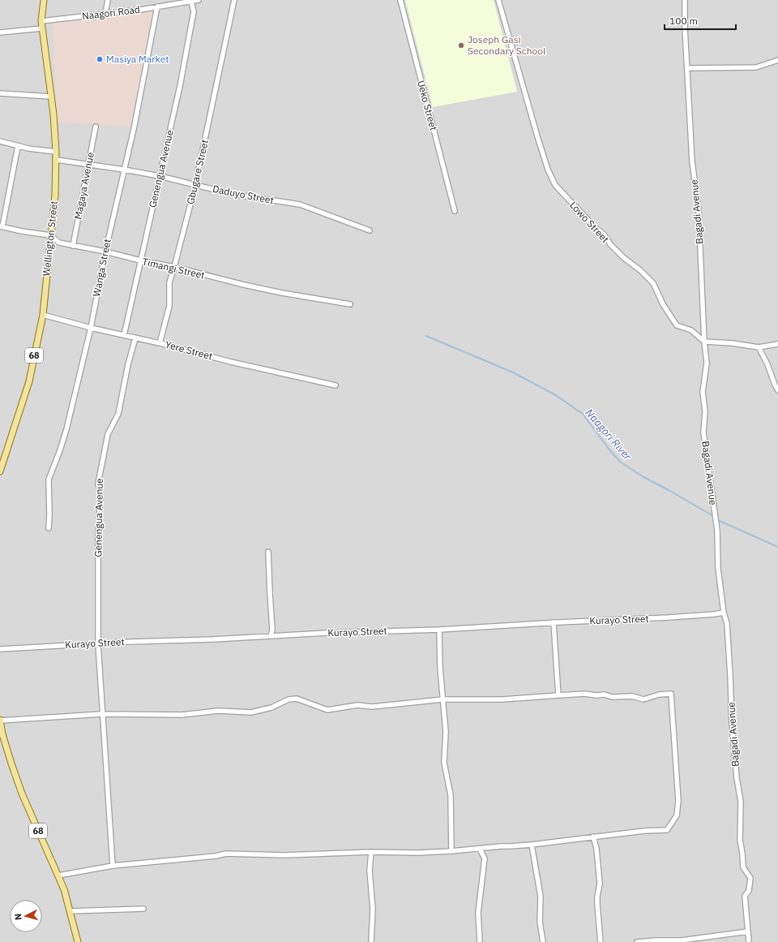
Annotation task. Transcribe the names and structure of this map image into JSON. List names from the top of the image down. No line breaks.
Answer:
{"streets":{"main road":["Wellington Street","68"],"street":["Naagori Road","Ueko Street","Genengua Avenue","Gbugare Street","Magaya Avenue","Daduyo Street","Bagadi Avenue","Lowo Street","Wanga Street","Timangi Street","Yere Street","Kurayo Street"]},"crossings":[["Naagori Road","Genengua Avenue"],["Naagori Road","Wellington Street"],["Naagori Road","Wanga Street"],["Genengua Avenue","Daduyo Street"],["Genengua Avenue","Timangi Street"],["Genengua Avenue","Yere Street"],["Genengua Avenue","Kurayo Street"],["Gbugare Street","Daduyo Street"],["Gbugare Street","Timangi Street"],["Gbugare Street","Yere Street"],["Magaya Avenue","Daduyo Street"],["Magaya Avenue","Timangi Street"],["Daduyo Street","Wellington Street"],["Daduyo Street","Wanga Street"],["Bagadi Avenue","Lowo Street"],["Bagadi Avenue","Kurayo Street"],["Wellington Street","Timangi Street"],["Wellington Street","Yere Street"],["Wanga Street","Timangi Street"],["Wanga Street","Yere Street"]],"water":["Naagori River"],"places":["Joseph Gasi Secondary School","Masiya Market"],"scale_bar":"100 m","north":"left"}
